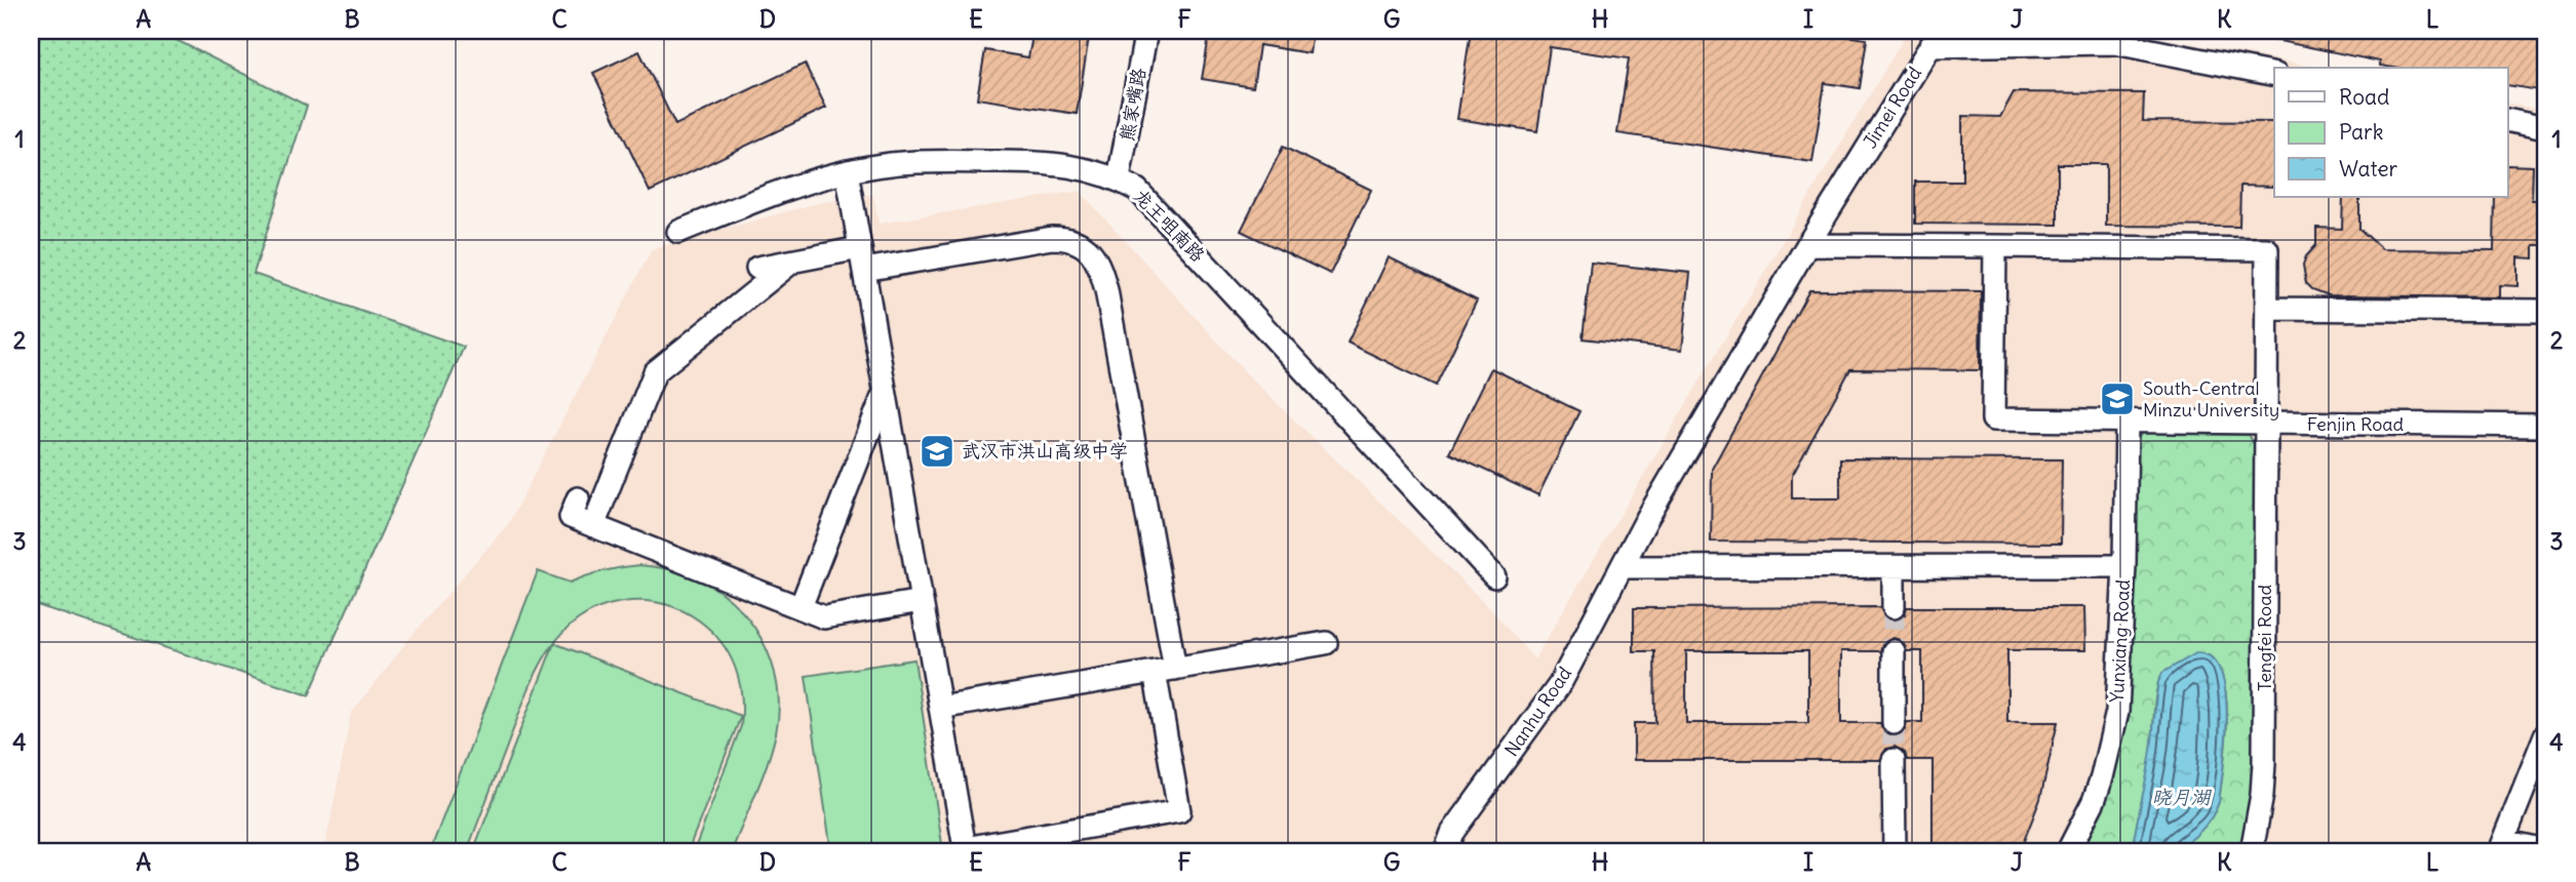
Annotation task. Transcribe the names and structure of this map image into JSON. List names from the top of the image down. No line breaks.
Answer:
{"streets":{"street":["熊家嘴路","Jimei Road","龙王咀南路","Fenjin Road","Tengfei Road","Yunxiang Road","Nanhu Road"]},"crossings":[["熊家嘴路","龙王咀南路"],["Jimei Road","Nanhu Road"],["Fenjin Road","Tengfei Road"],["Fenjin Road","Yunxiang Road"]],"water":["晓月湖"],"places":{"school or university":["South-Central Minzu University","武汉市洪山高级中学"]},"legend":["Road","Park","Water"],"grid":{"columns":["A","B","C","D","E","F","G","H","I","J","K","L"],"rows":["1","2","3","4"]}}
